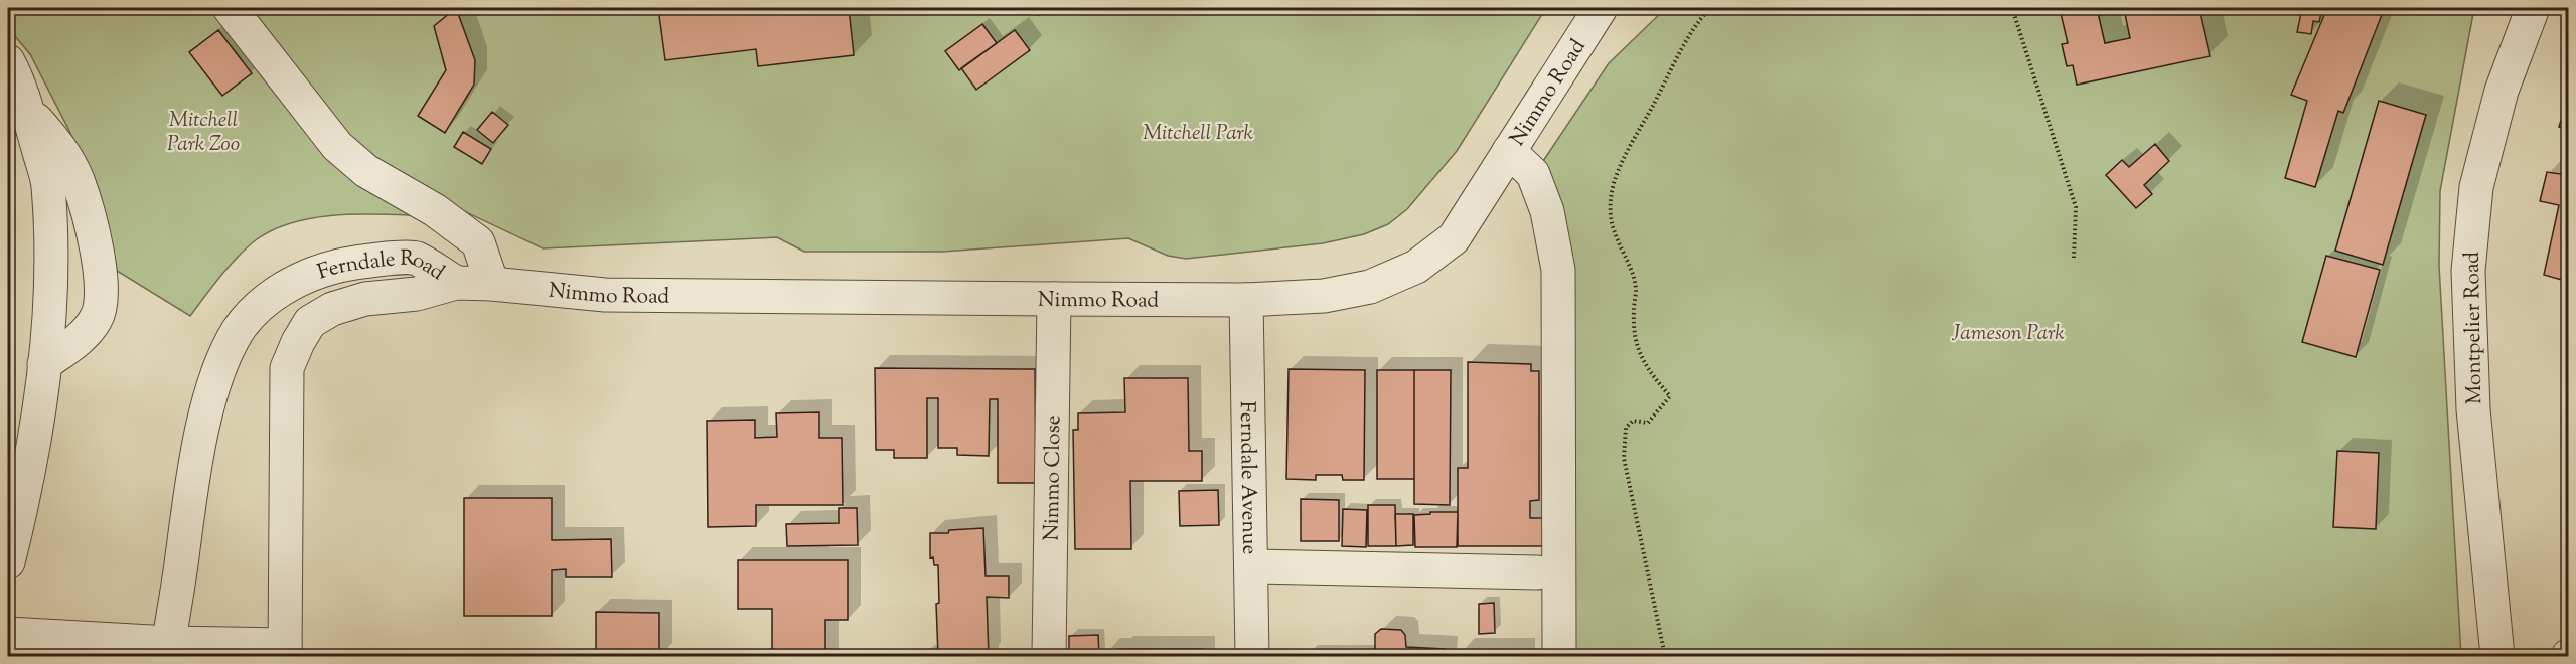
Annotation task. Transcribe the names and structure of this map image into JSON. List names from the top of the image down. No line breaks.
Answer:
{"streets":{"street":["Nimmo Road","Ferndale Road","Montpelier Road","Nimmo Close","Ferndale Avenue"]},"crossings":[["Nimmo Road","Ferndale Road"],["Nimmo Road","Nimmo Close"],["Nimmo Road","Ferndale Avenue"]],"parks":["Mitchell Park Zoo","Mitchell Park","Jameson Park"]}
